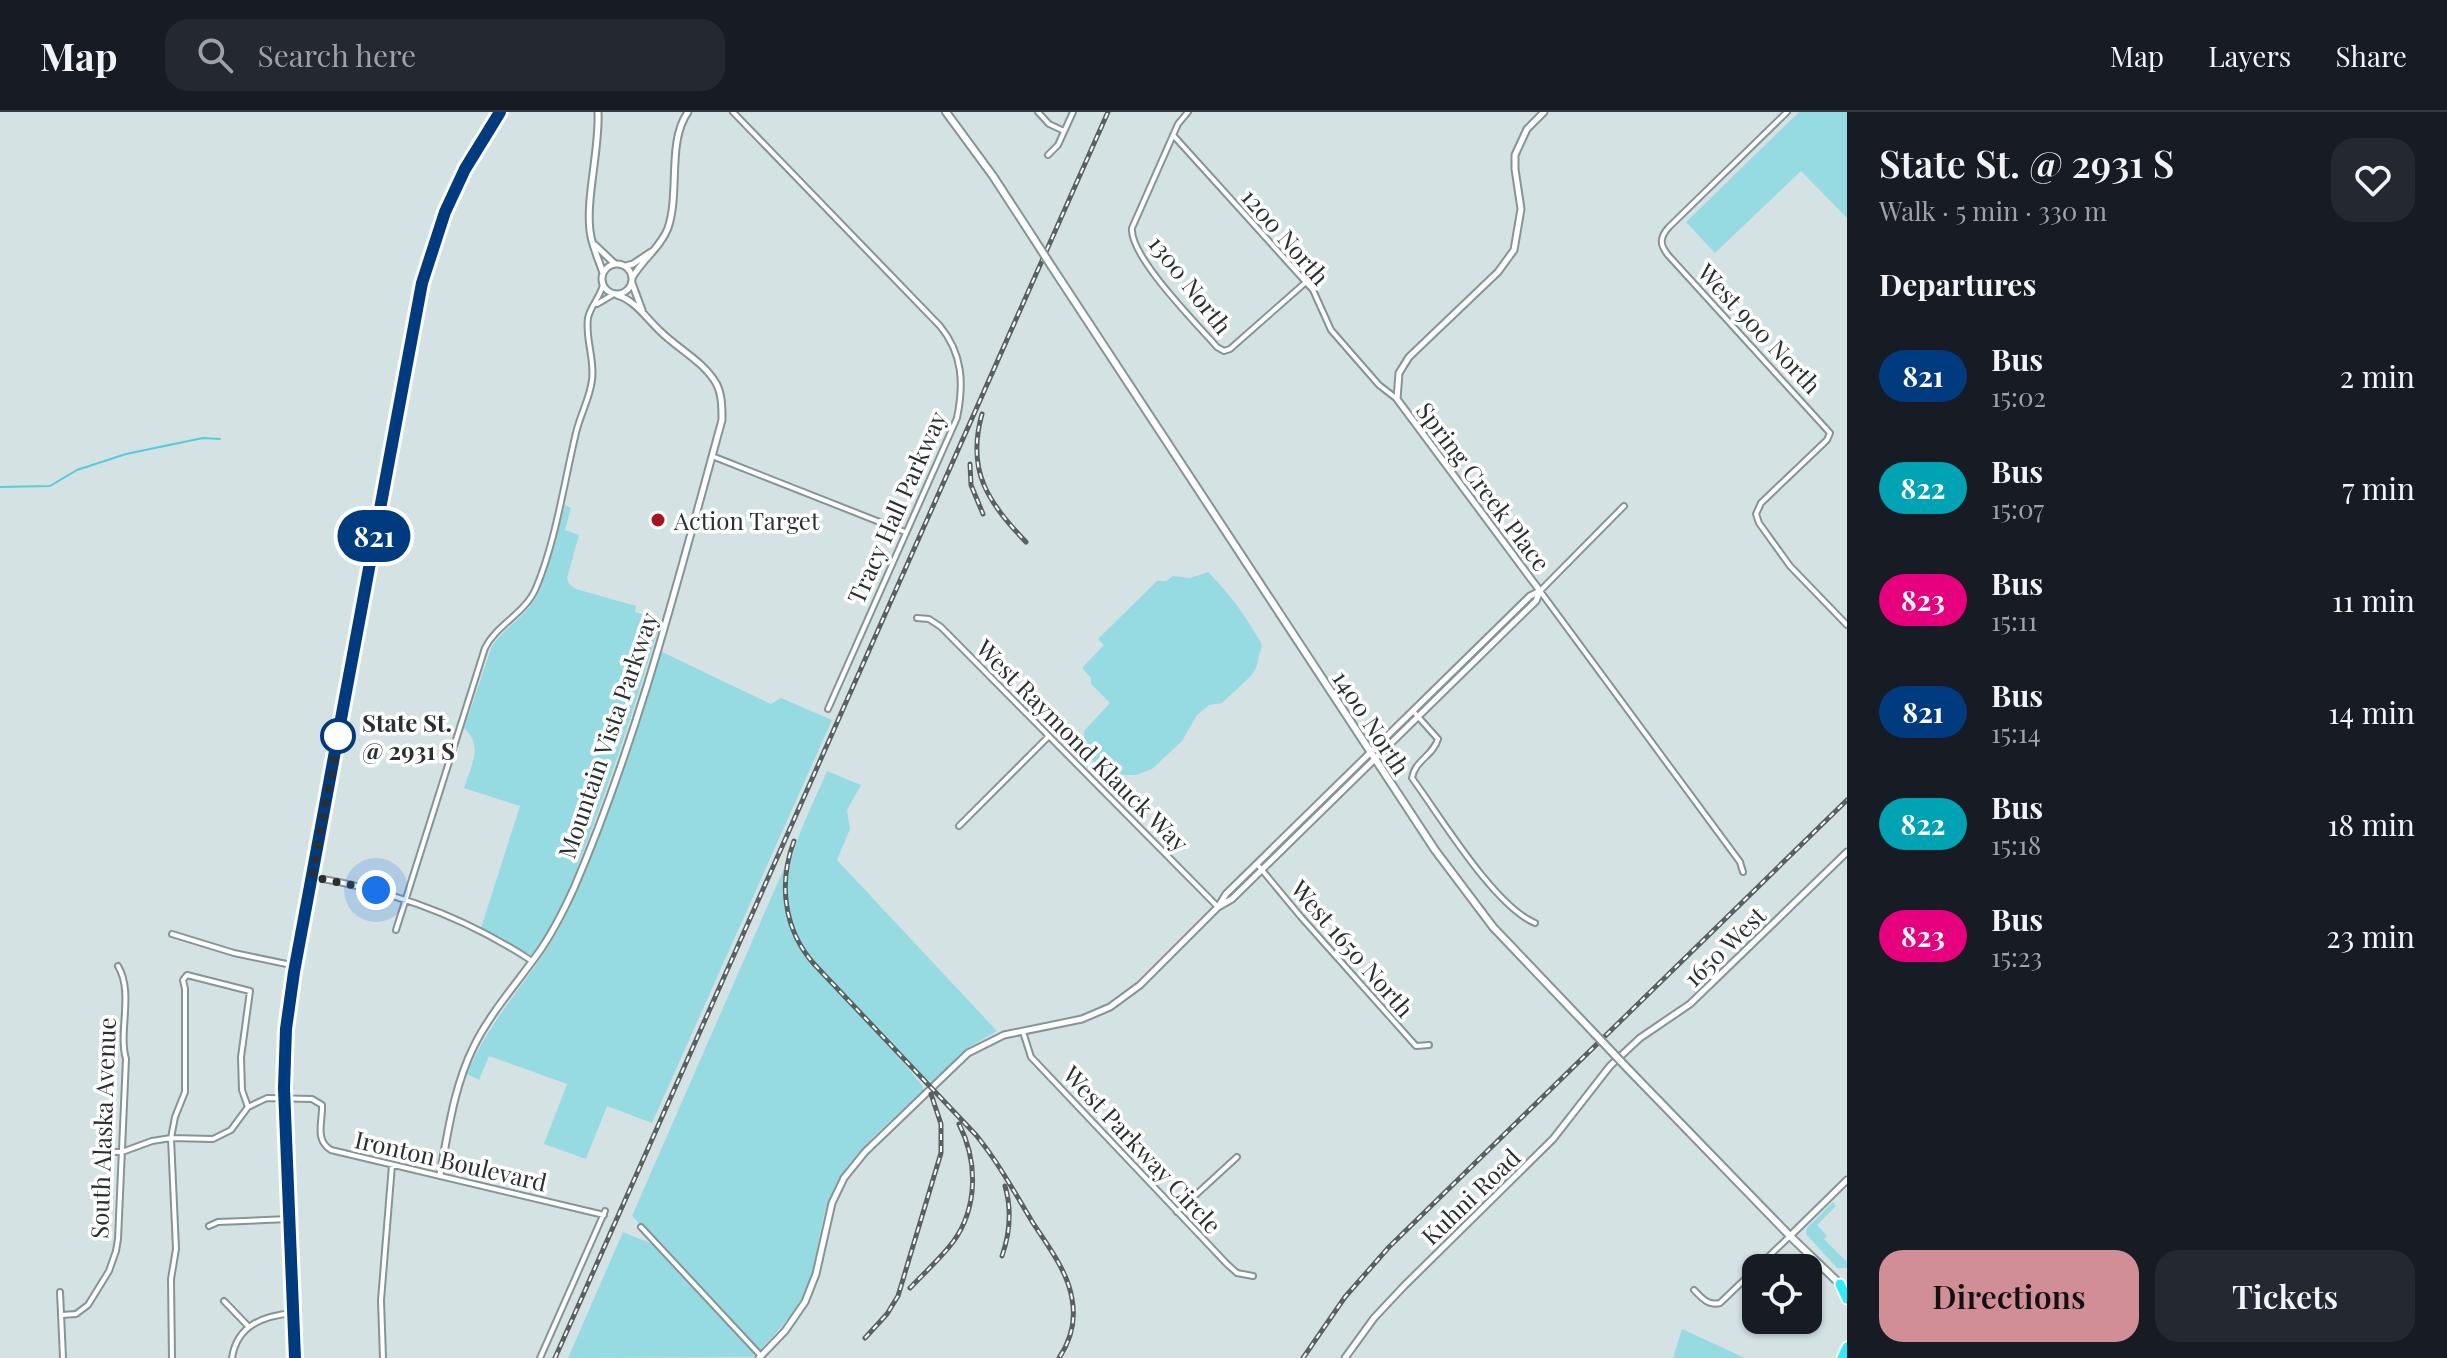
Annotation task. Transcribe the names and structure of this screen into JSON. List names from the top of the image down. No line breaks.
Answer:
{"streets":{"main road":["1400 North"],"street":["1200 North","1300 North","West 900 North","Spring Creek Place","Tracy Hall Parkway","Mountain Vista Parkway","West Raymond Klauck Way","1650 West","West 1650 North","South Alaska Avenue","West Parkway Circle","Ironton Boulevard","Kuhni Road"]},"crossings":[["1200 North","1300 North"],["1200 North","Spring Creek Place"],["Mountain Vista Parkway","Ironton Boulevard"],["1650 West","Kuhni Road"]],"places":["Action Target","State St. @ 2931 S"],"lines":["bus line 821"],"page":{"header":"Map","search":"Search here","nav":["Map","Layers","Share"],"on_map":"821","heading":[["State St. @ 2931 S","Walk · 5 min · 330 m"],"Departures"],"list":[{"mark":"821","name":"Bus","note":"15:02","value":"2 min"},{"mark":"822","name":"Bus","note":"15:07","value":"7 min"},{"mark":"823","name":"Bus","note":"15:11","value":"11 min"},{"mark":"821","name":"Bus","note":"15:14","value":"14 min"},{"mark":"822","name":"Bus","note":"15:18","value":"18 min"},{"mark":"823","name":"Bus","note":"15:23","value":"23 min"}],"buttons":["Directions","Tickets"]}}
